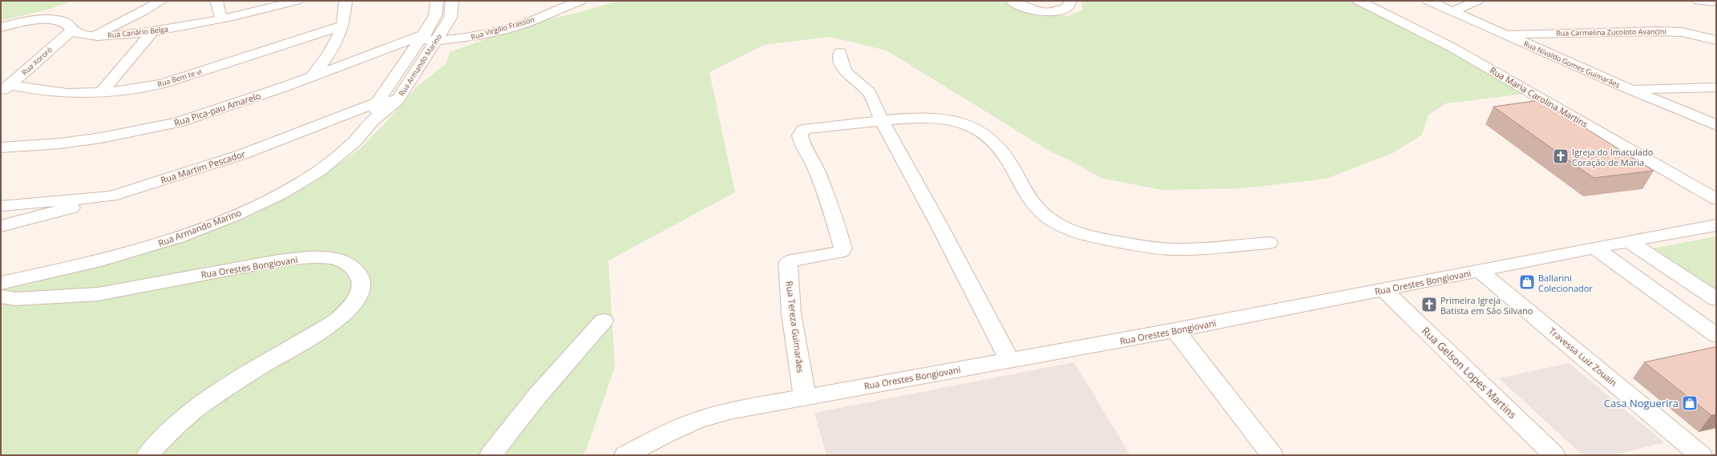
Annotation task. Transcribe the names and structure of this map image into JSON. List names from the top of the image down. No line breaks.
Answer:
{"streets":{"street":["Rua Virgílio Frasson","Rua Canário Belga","Rua Carmelina Zucoloto Avancini","Rua Xororó","Rua Nivaldo Gomes Guimarães","Rua Armando Marino","Rua Bem te vi","Rua Maria Carolina Martins","Rua Pica-pau Amarelo","Rua Martim Pescador","Rua Orestes Bongiovani","Rua Tereza Guimarães","Travessa Luiz Zouain","Rua Gelson Lopes Martins"]},"crossings":[["Rua Virgílio Frasson","Rua Armando Marino"],["Rua Virgílio Frasson","Rua Pica-pau Amarelo"],["Rua Canário Belga","Rua Xororó"],["Rua Carmelina Zucoloto Avancini","Rua Nivaldo Gomes Guimarães"],["Rua Xororó","Rua Bem te vi"],["Rua Armando Marino","Rua Pica-pau Amarelo"],["Rua Armando Marino","Rua Martim Pescador"],["Rua Orestes Bongiovani","Rua Tereza Guimarães"],["Rua Orestes Bongiovani","Travessa Luiz Zouain"],["Rua Orestes Bongiovani","Rua Gelson Lopes Martins"]],"places":{"church":["Igreja do Imaculado Coração de Maria","Primeira Igreja Batista em São Silvano"],"shop":["Ballarini Colecionador","Casa Noguerira"]}}
